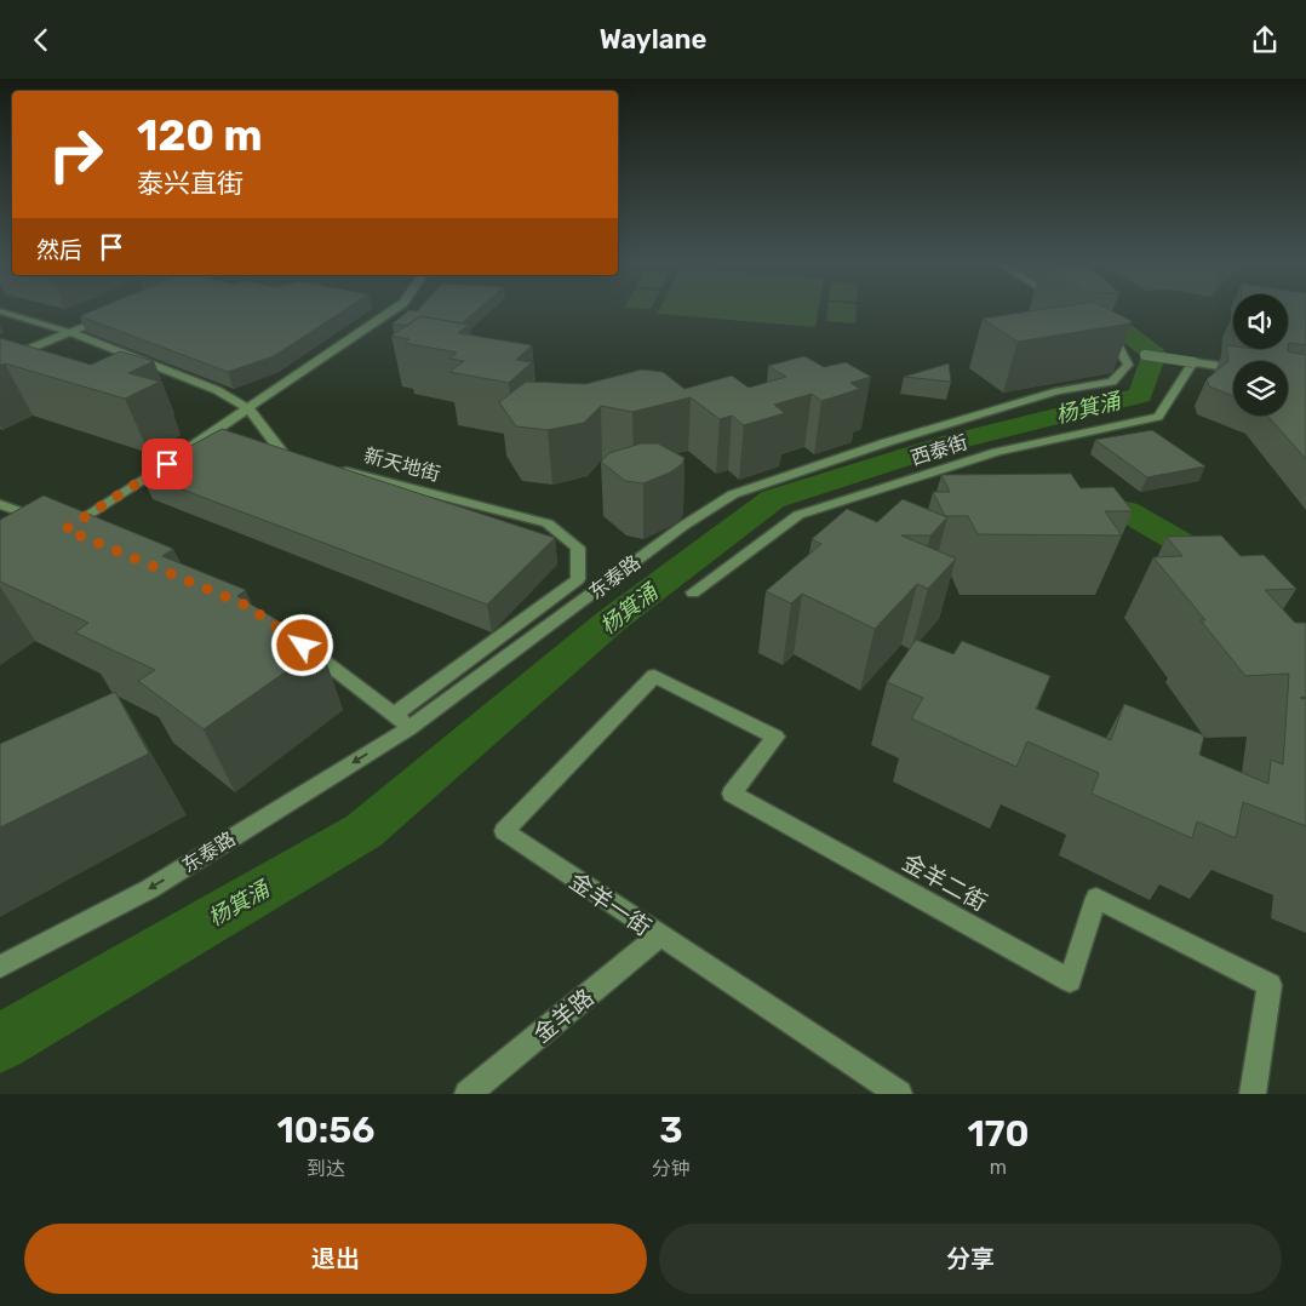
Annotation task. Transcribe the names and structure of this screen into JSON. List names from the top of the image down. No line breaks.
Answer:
{"streets":{"street":["西泰街","新天地街","东泰路","金羊二街","金羊一街","金羊路"]},"crossings":[["金羊二街","金羊一街"],["金羊一街","金羊路"]],"one_way":["东泰路"],"water":["杨箕涌"],"page":{"header":"Waylane","turn":["120 m","泰兴直街"],"then":"然后","eta":["10:56","到达","3","分钟","170","m"],"buttons":["退出","分享"]}}
